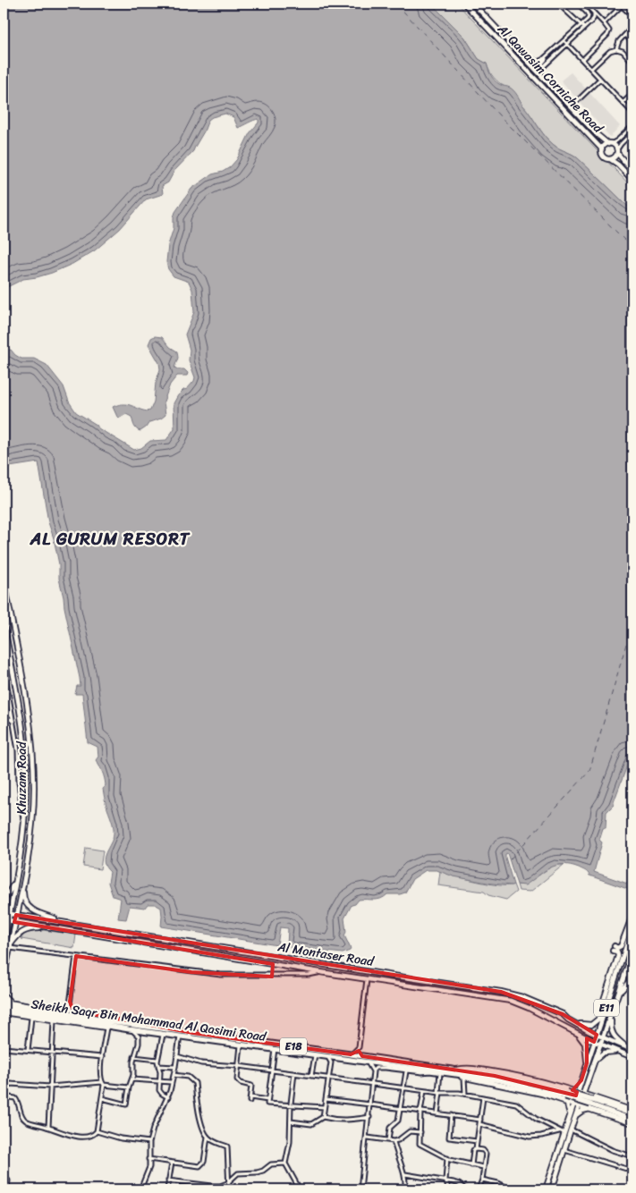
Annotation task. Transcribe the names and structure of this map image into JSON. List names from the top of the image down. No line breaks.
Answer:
{"streets":{"highway":["Sheikh Saqr Bin Mohammad Al Qasimi Road","E18"],"main road":["Al Qawasim Corniche Road","Khuzam Road","Al Montaser Road","E11"]},"crossings":[["Khuzam Road","Al Montaser Road"],["Al Montaser Road","E11"]],"districts":["AL GURUM RESORT"]}
